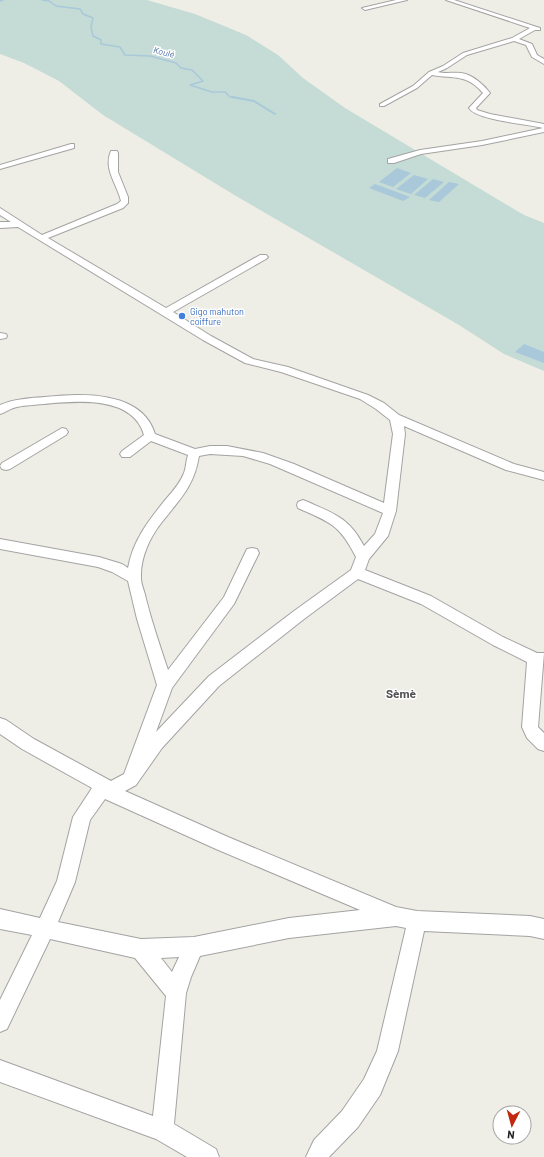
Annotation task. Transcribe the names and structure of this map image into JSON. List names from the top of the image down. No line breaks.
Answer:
{"districts":["Sèmè"],"water":["Koulé"],"places":["Gigo mahuton coiffure"],"north":"bottom"}
